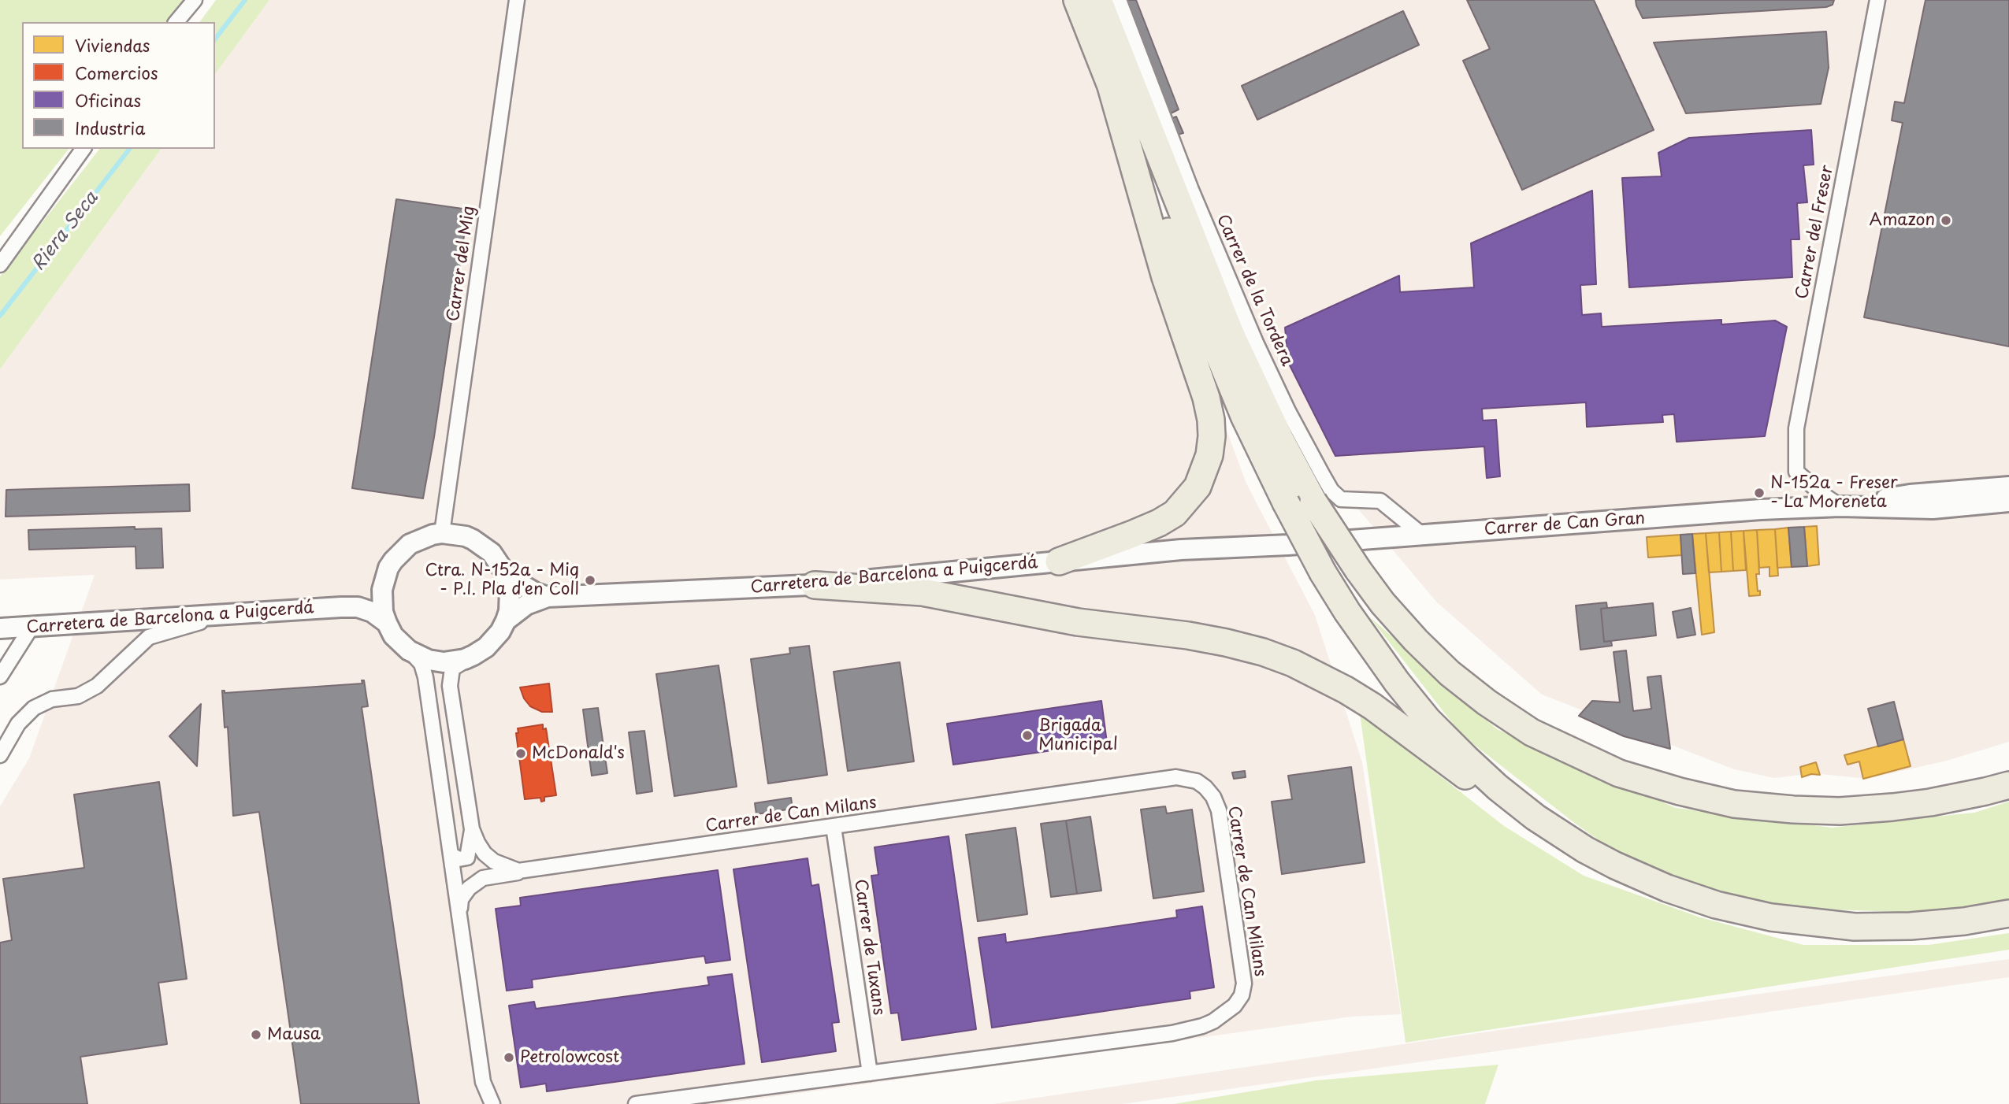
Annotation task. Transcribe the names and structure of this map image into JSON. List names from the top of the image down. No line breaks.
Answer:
{"streets":{"main road":["Carrer de Can Gran","Carretera de Barcelona a Puigcerdá"],"street":["Carrer del Freser","Carrer del Mig","Carrer de la Tordera","Carrer de Can Milans","Carrer de Tuxans"]},"crossings":[["Carrer del Freser","Carrer de Can Gran"],["Carrer del Mig","Carretera de Barcelona a Puigcerdá"],["Carrer del Mig","Carrer de Can Milans"],["Carrer de la Tordera","Carrer de Can Gran"],["Carrer de Can Gran","Carretera de Barcelona a Puigcerdá"],["Carretera de Barcelona a Puigcerdá","Carrer de Can Milans"],["Carrer de Can Milans","Carrer de Tuxans"]],"water":["Riera Seca"],"places":["Amazon","N-152a - Freser - La Moreneta","Ctra. N-152a - Mig - P.I. Pla d'en Coll","Brigada Municipal","McDonald's","Mausa","Petrolowcost"],"legend":["Viviendas","Comercios","Oficinas","Industria"]}
